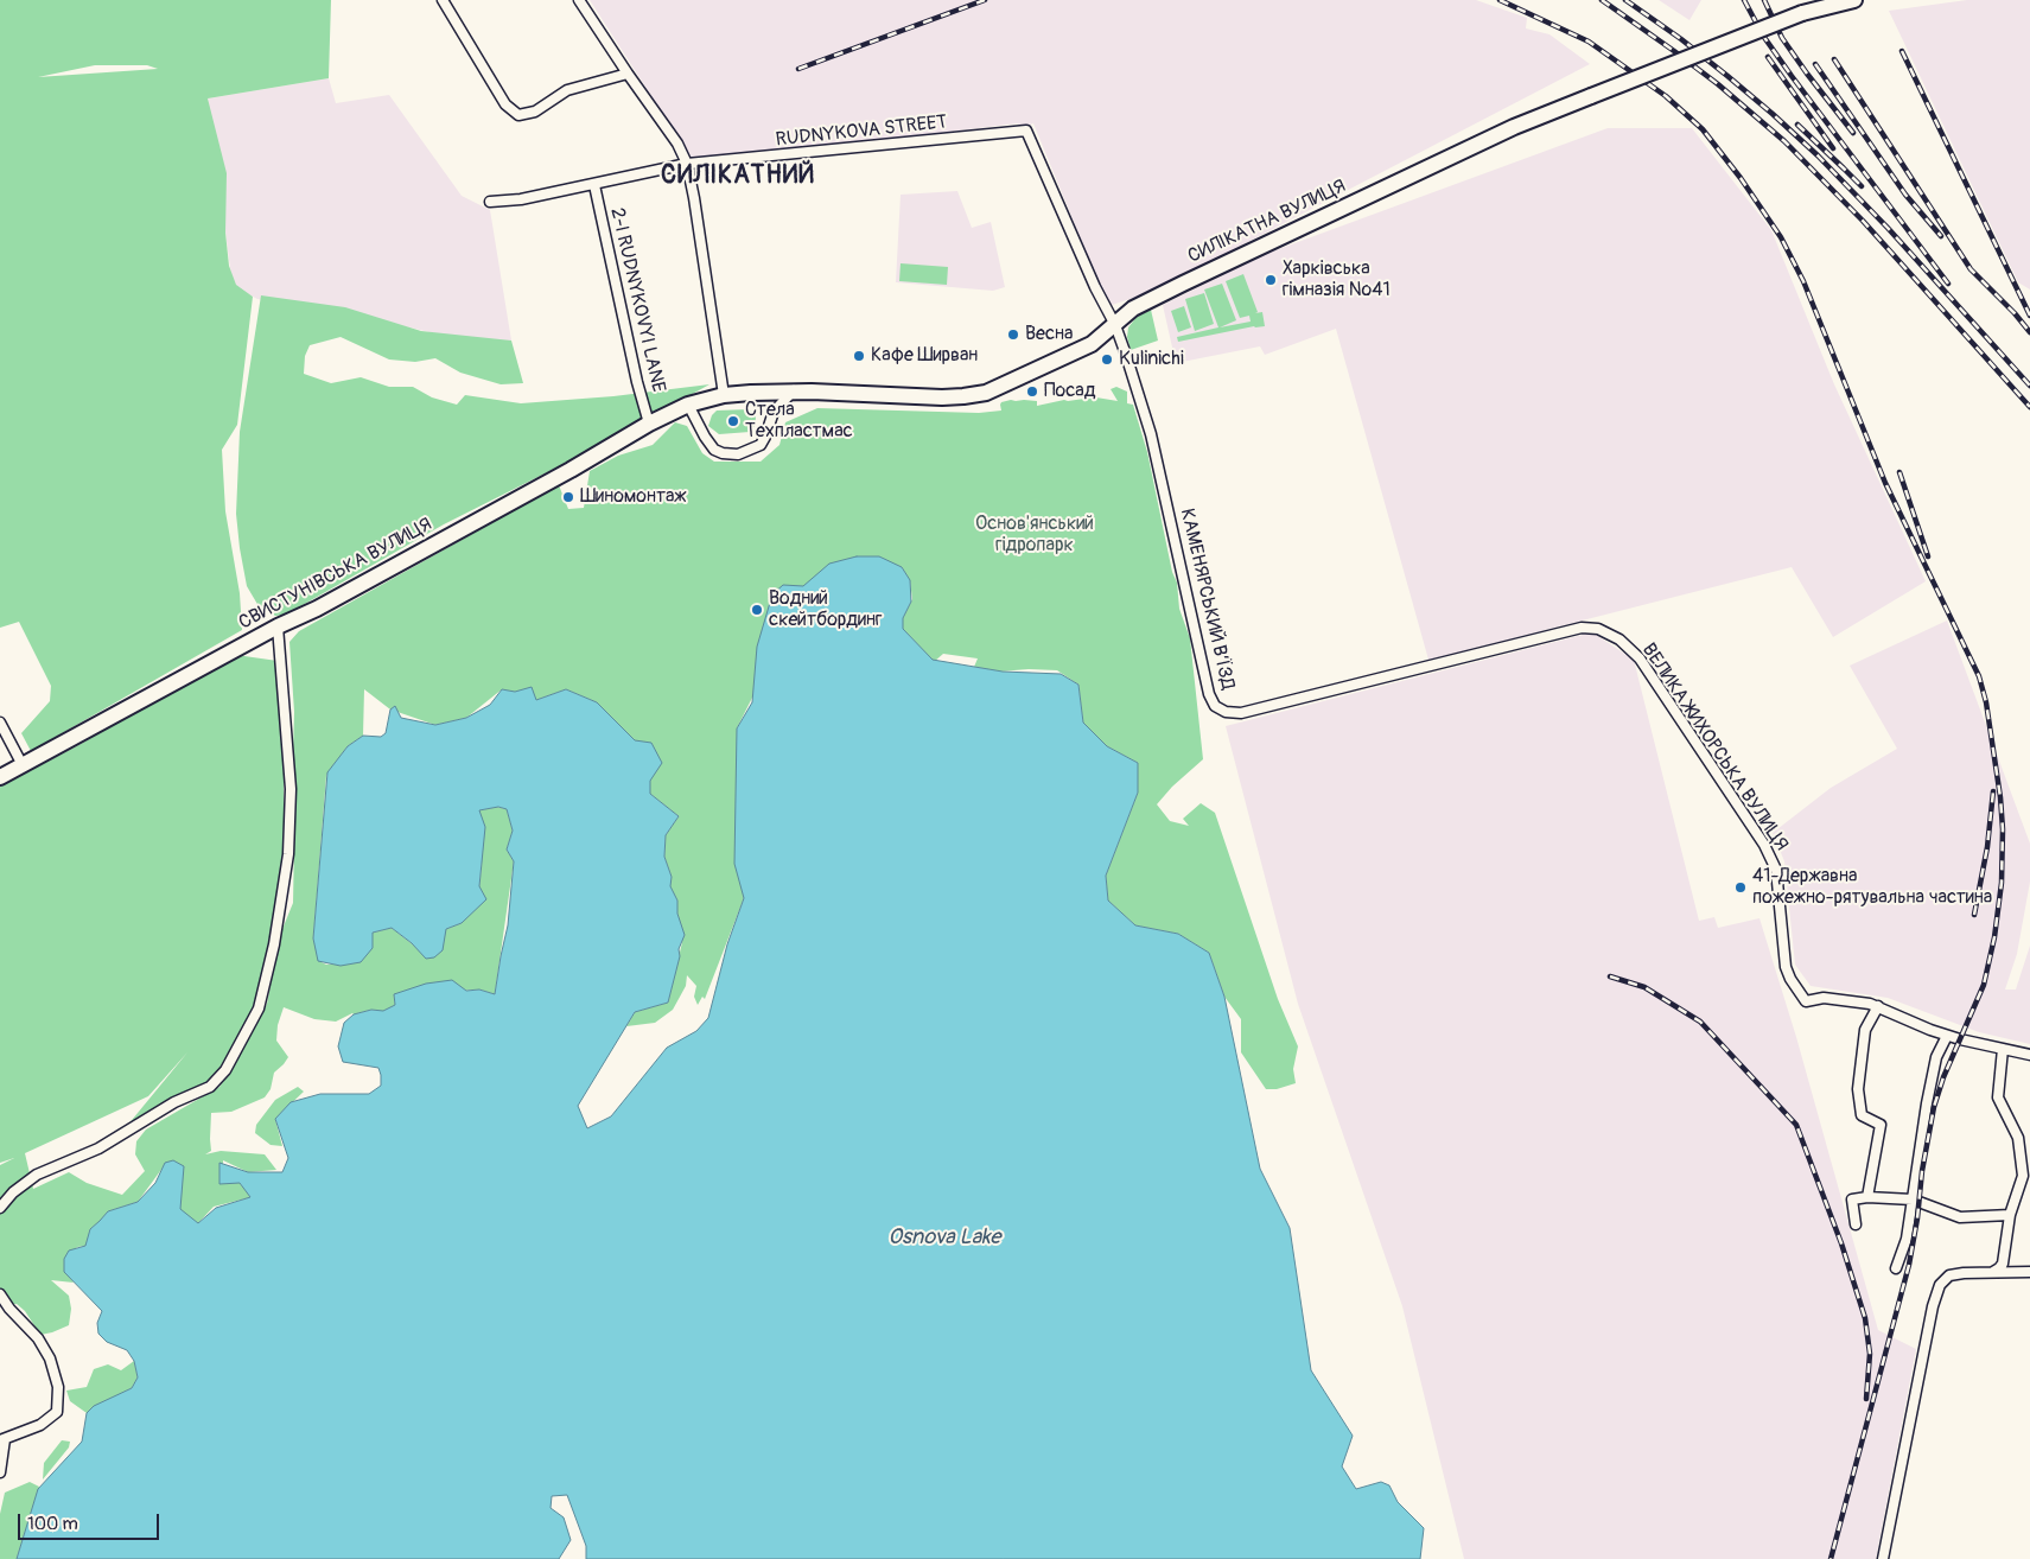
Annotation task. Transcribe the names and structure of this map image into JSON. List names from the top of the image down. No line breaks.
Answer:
{"streets":{"main road":["СИЛІКАТНА ВУЛИЦЯ","СВИСТУНІВСЬКА ВУЛИЦЯ"],"street":["RUDNYKOVA STREET","2-I RUDNYKOVYI LANE","КАМЕНЯРСЬКИЙ В’ЇЗД","ВЕЛИКА ЖИХОРСЬКА ВУЛИЦЯ"]},"crossings":[["RUDNYKOVA STREET","СИЛІКАТНА ВУЛИЦЯ"],["RUDNYKOVA STREET","2-I RUDNYKOVYI LANE"],["RUDNYKOVA STREET","КАМЕНЯРСЬКИЙ В’ЇЗД"],["СИЛІКАТНА ВУЛИЦЯ","СВИСТУНІВСЬКА ВУЛИЦЯ"],["СИЛІКАТНА ВУЛИЦЯ","КАМЕНЯРСЬКИЙ В’ЇЗД"],["2-I RUDNYKOVYI LANE","СВИСТУНІВСЬКА ВУЛИЦЯ"],["КАМЕНЯРСЬКИЙ В’ЇЗД","ВЕЛИКА ЖИХОРСЬКА ВУЛИЦЯ"]],"districts":["СИЛІКАТНИЙ"],"water":["Osnova Lake"],"parks":["Основ'янський гідропарк"],"places":["Харківська гімназія №41","Весна","Кафе Ширван","Kulinichi","Посад","Стела Техпластмас","Шиномонтаж","Водний скейтбординг","41-Державна пожежно-рятувальна частина"],"scale_bar":"100 m"}
